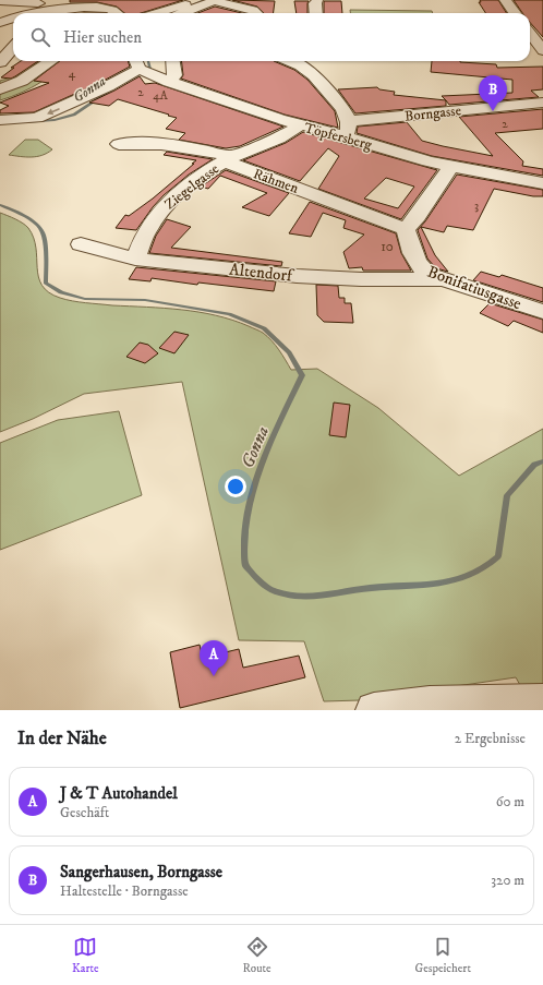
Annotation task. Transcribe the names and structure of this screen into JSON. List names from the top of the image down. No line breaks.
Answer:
{"streets":{"street":["Borngasse","Töpfersberg","Rähmen","Ziegelgasse","Altendorf","Bonifatiusgasse"]},"crossings":[["Borngasse","Töpfersberg"],["Töpfersberg","Rähmen"],["Rähmen","Ziegelgasse"],["Rähmen","Bonifatiusgasse"],["Ziegelgasse","Altendorf"],["Altendorf","Bonifatiusgasse"]],"water":["Gonna"],"house_numbers":["4","2","4A","2","3","10"],"page":{"search":"Hier suchen","pins":["B","A"],"heading":["In der Nähe","2 Ergebnisse"],"list":[{"mark":"A","name":"J & T Autohandel","note":"Geschäft","value":"60 m"},{"mark":"B","name":"Sangerhausen, Borngasse","note":"Haltestelle · Borngasse","value":"320 m"}],"nav":["Karte","Route","Gespeichert"]}}
